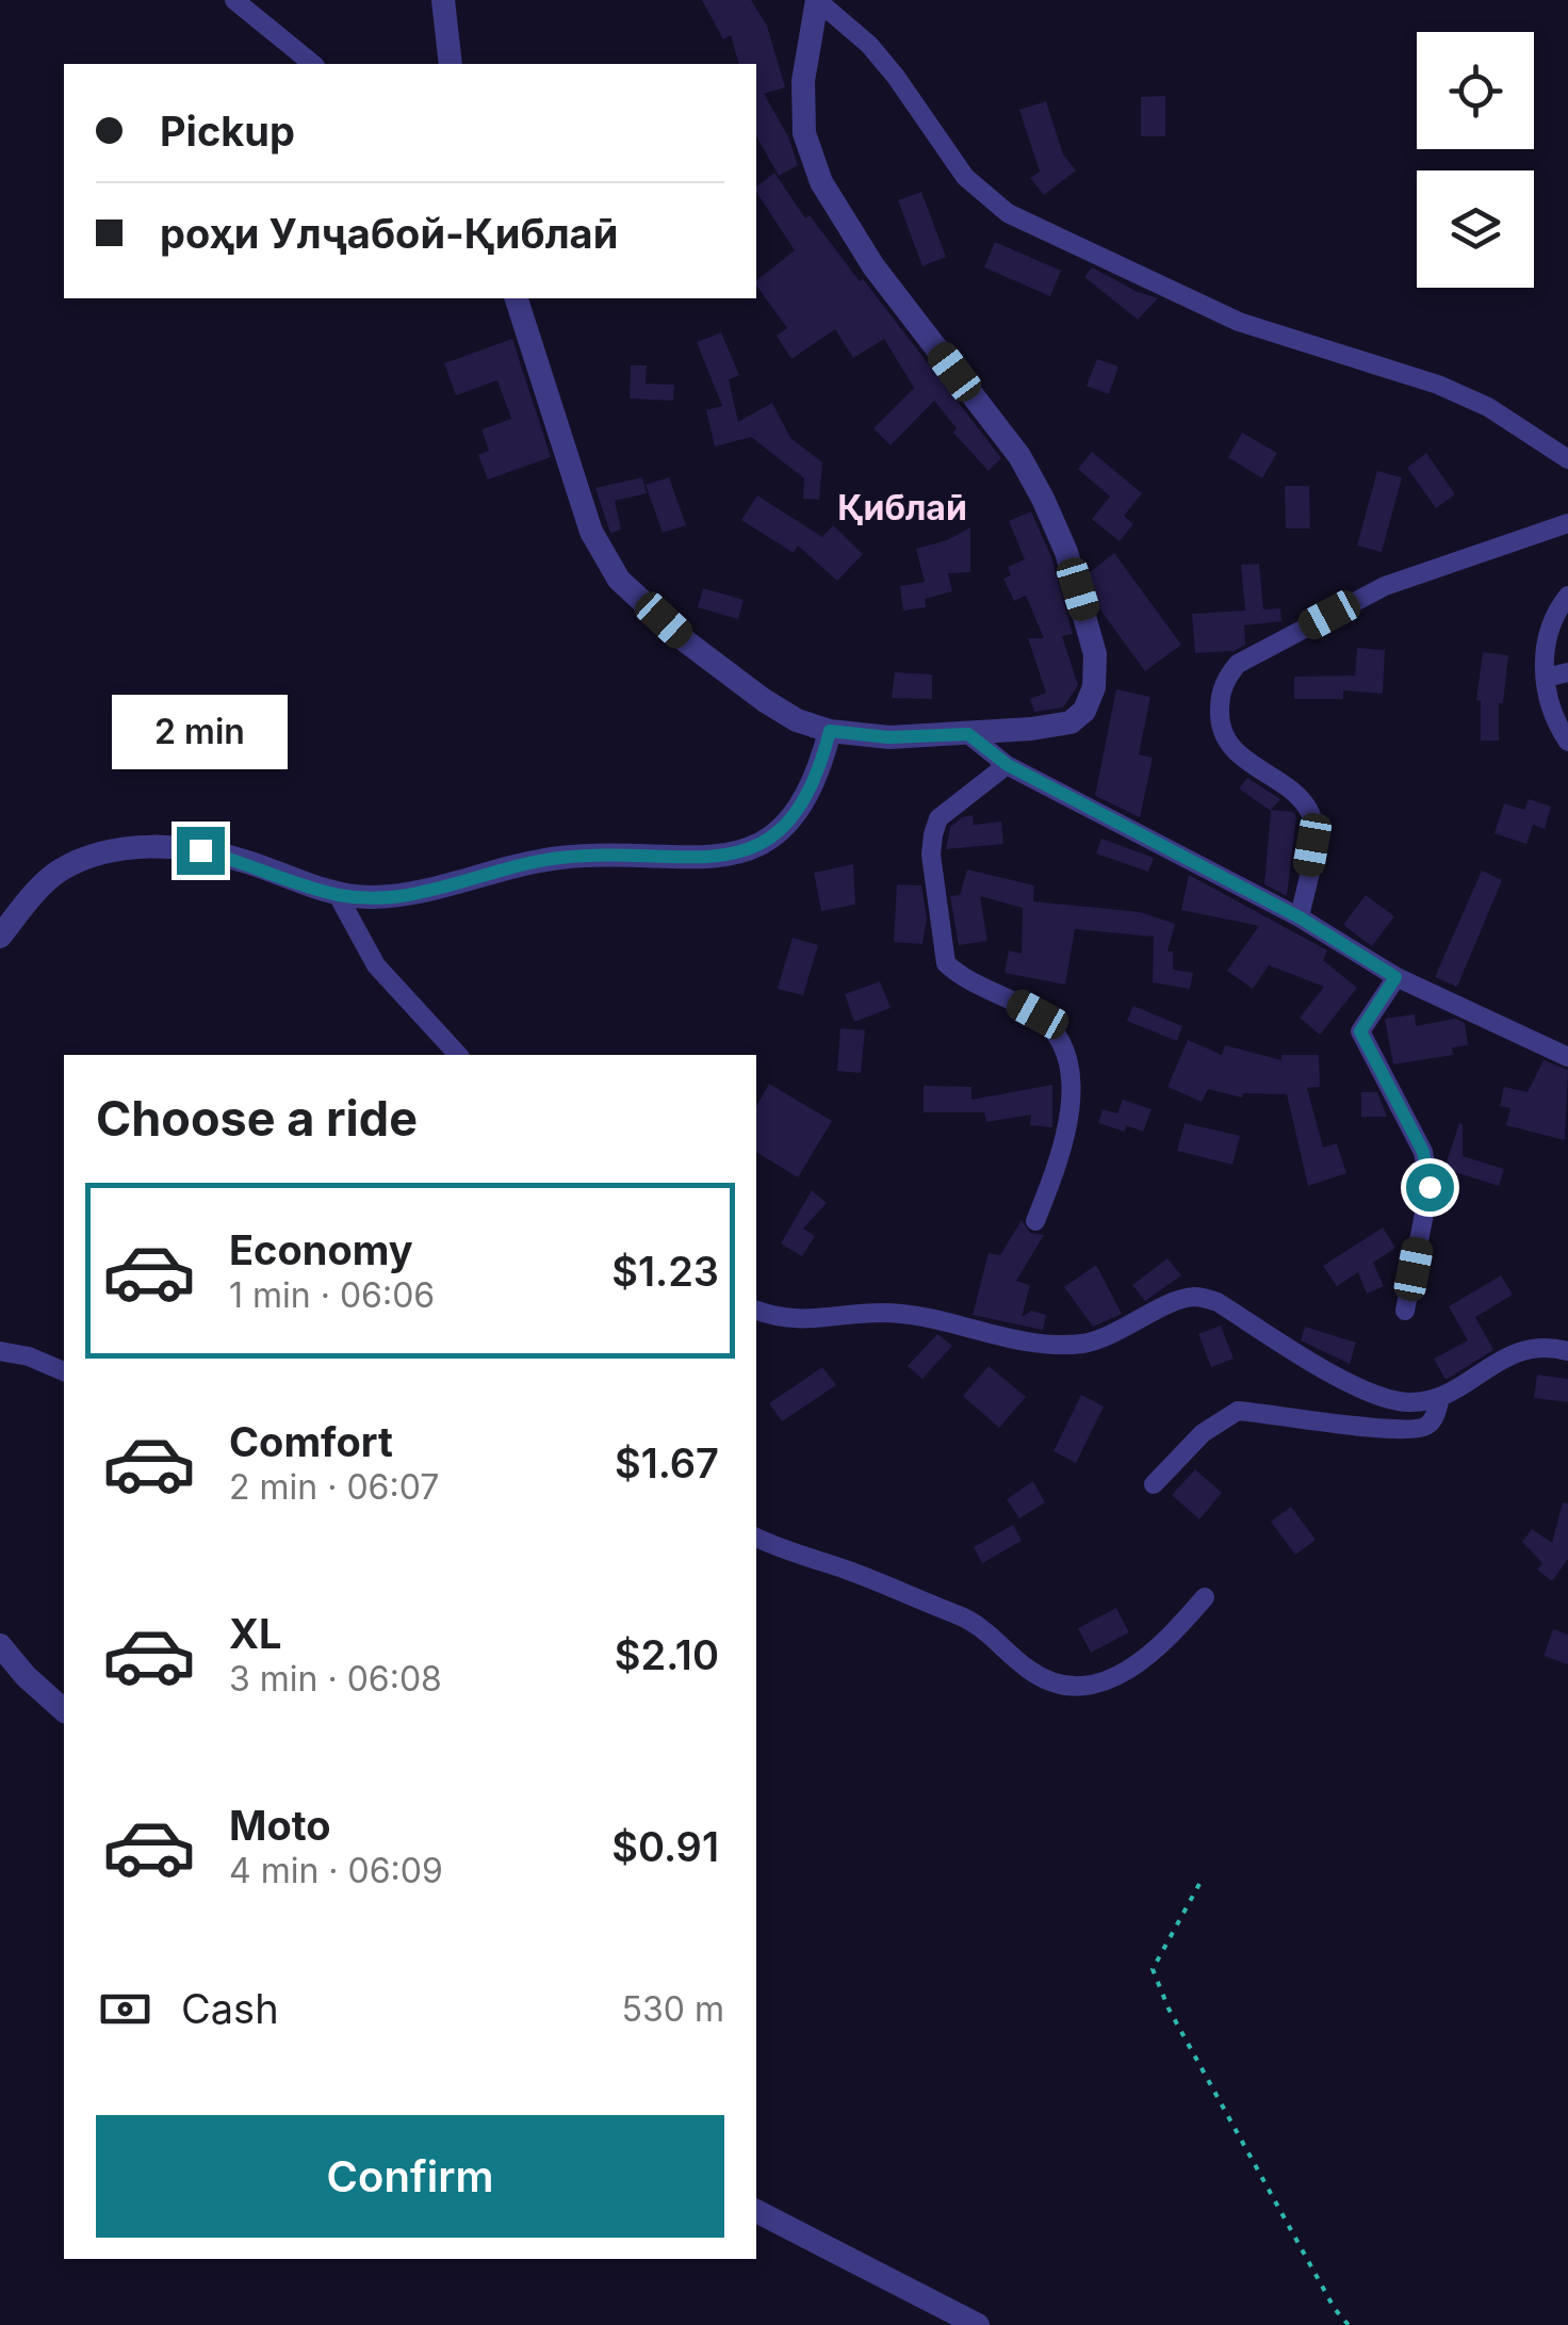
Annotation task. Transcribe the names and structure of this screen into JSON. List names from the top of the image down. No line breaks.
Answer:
{"districts":["Қиблаӣ"],"page":{"banner":["Pickup","роҳи Улҷабой-Қиблаӣ"],"bubble":"2 min","heading":"Choose a ride","list":[{"name":"Economy","note":"1 min · 06:06","value":"$1.23"},{"name":"Comfort","note":"2 min · 06:07","value":"$1.67"},{"name":"XL","note":"3 min · 06:08","value":"$2.10"},{"name":"Moto","note":"4 min · 06:09","value":"$0.91"}],"pay":["Cash","530 m"],"buttons":"Confirm"}}
